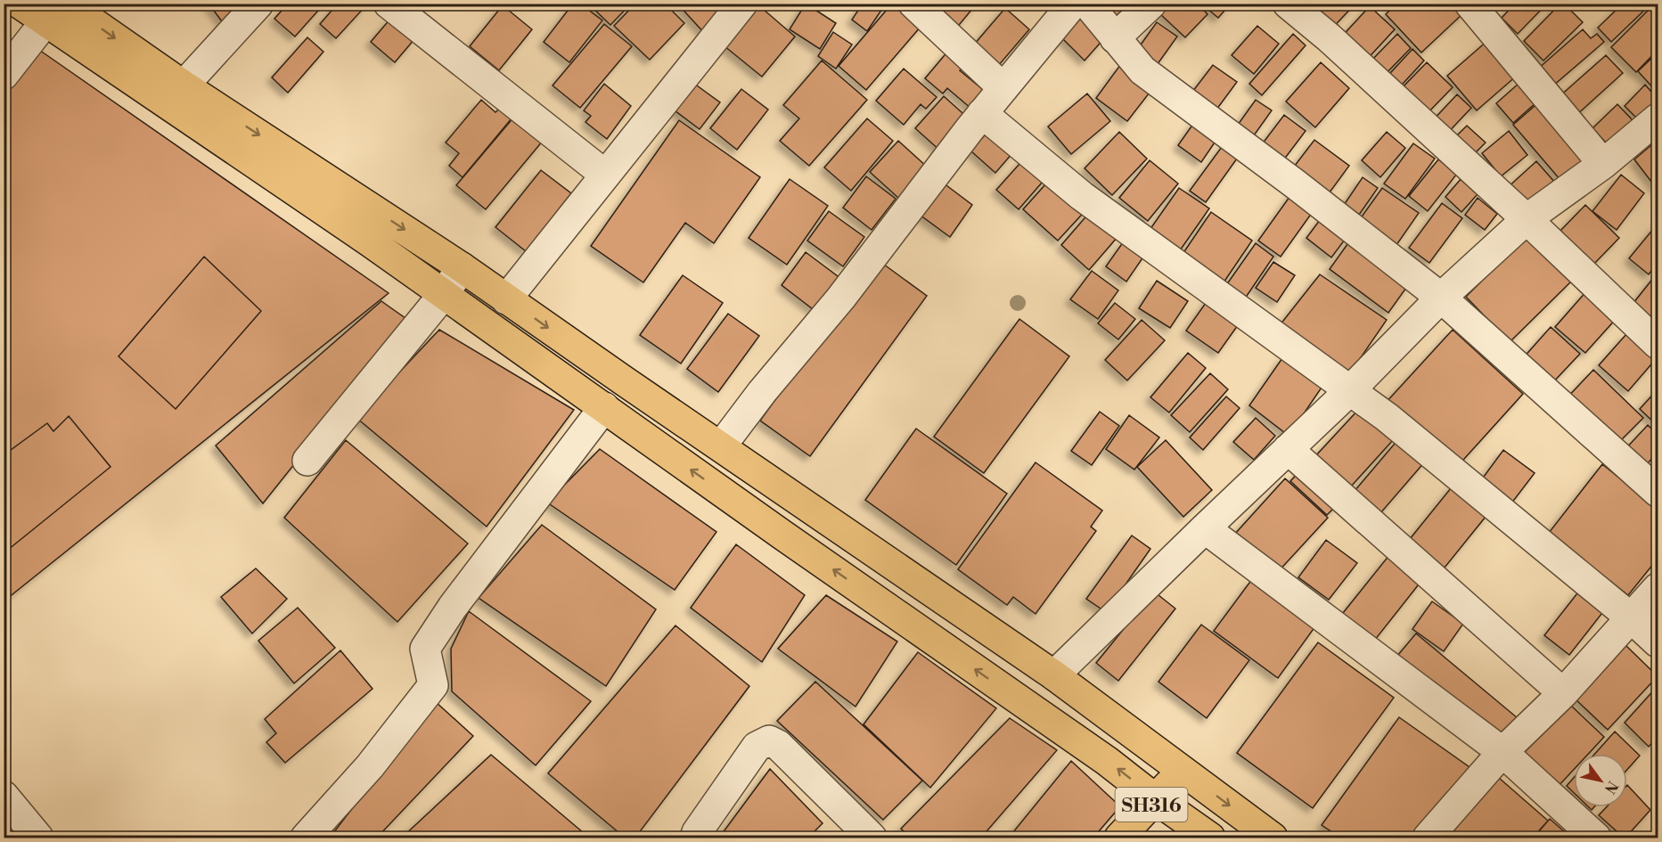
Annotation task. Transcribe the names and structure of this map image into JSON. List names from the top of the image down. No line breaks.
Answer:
{"streets":{"main road":["SH316"]},"north":"bottom right"}
